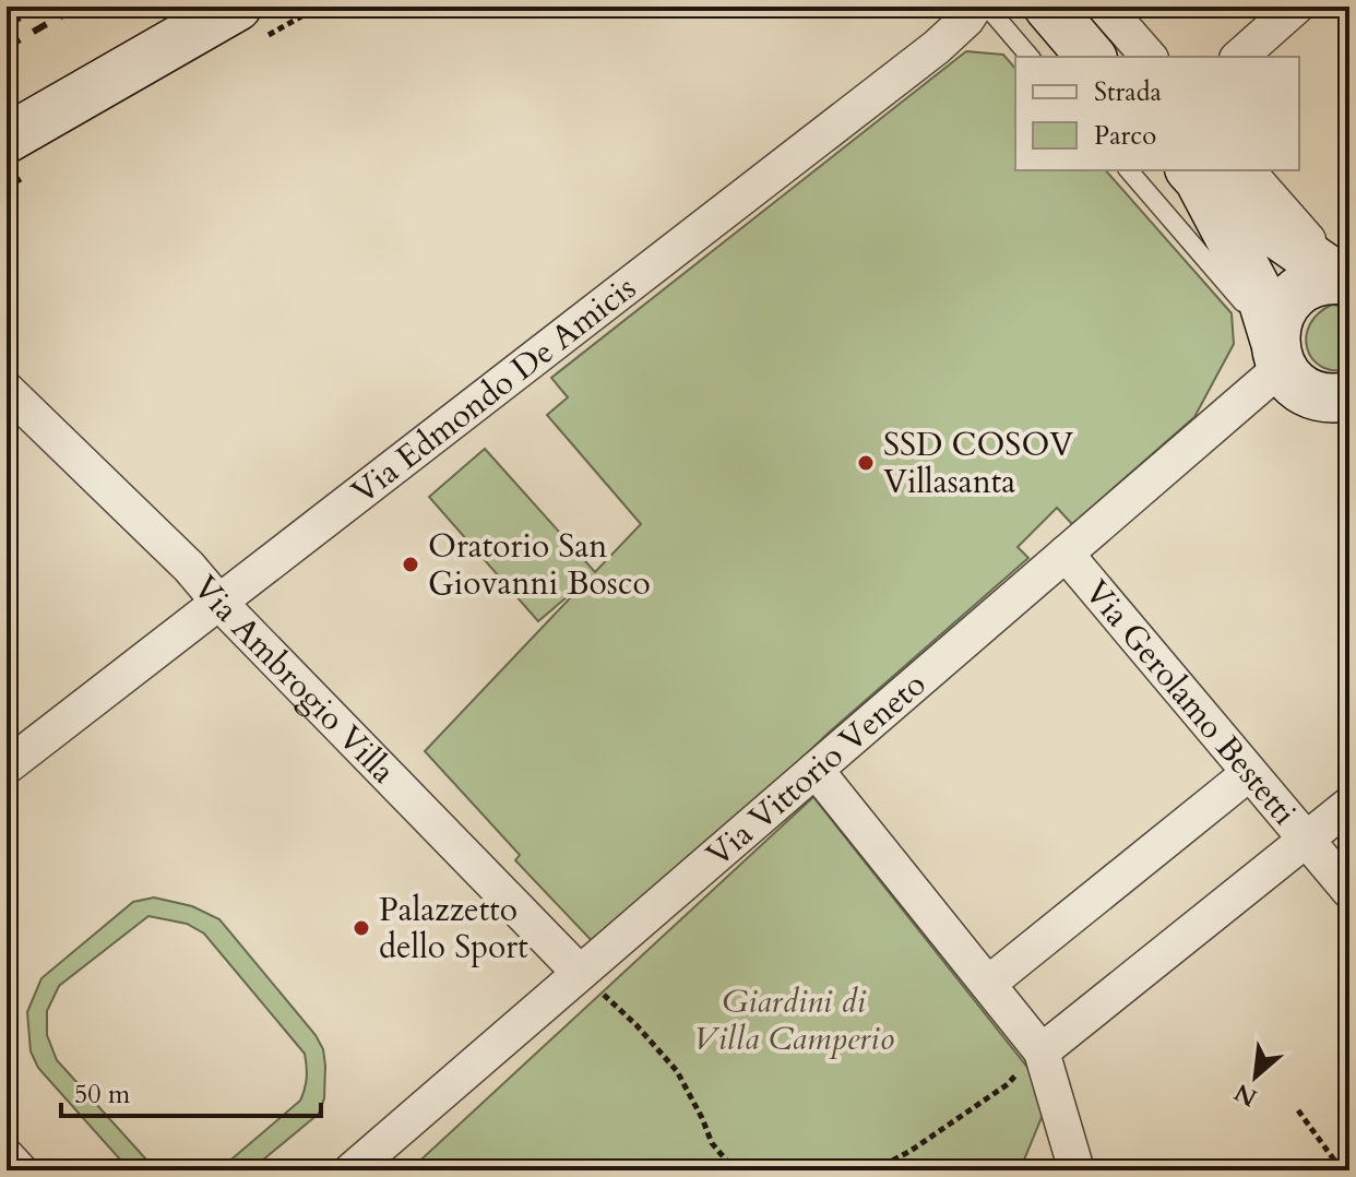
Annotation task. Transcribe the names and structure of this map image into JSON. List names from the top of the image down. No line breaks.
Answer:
{"streets":{"street":["Via Edmondo De Amicis","Via Ambrogio Villa","Via Gerolamo Bestetti","Via Vittorio Veneto"]},"crossings":[["Via Edmondo De Amicis","Via Ambrogio Villa"],["Via Ambrogio Villa","Via Vittorio Veneto"],["Via Gerolamo Bestetti","Via Vittorio Veneto"]],"parks":["Giardini di Villa Camperio"],"places":["SSD COSOV Villasanta","Oratorio San Giovanni Bosco","Palazzetto dello Sport"],"legend":["Strada","Parco"],"scale_bar":"50 m","north":"bottom left"}
